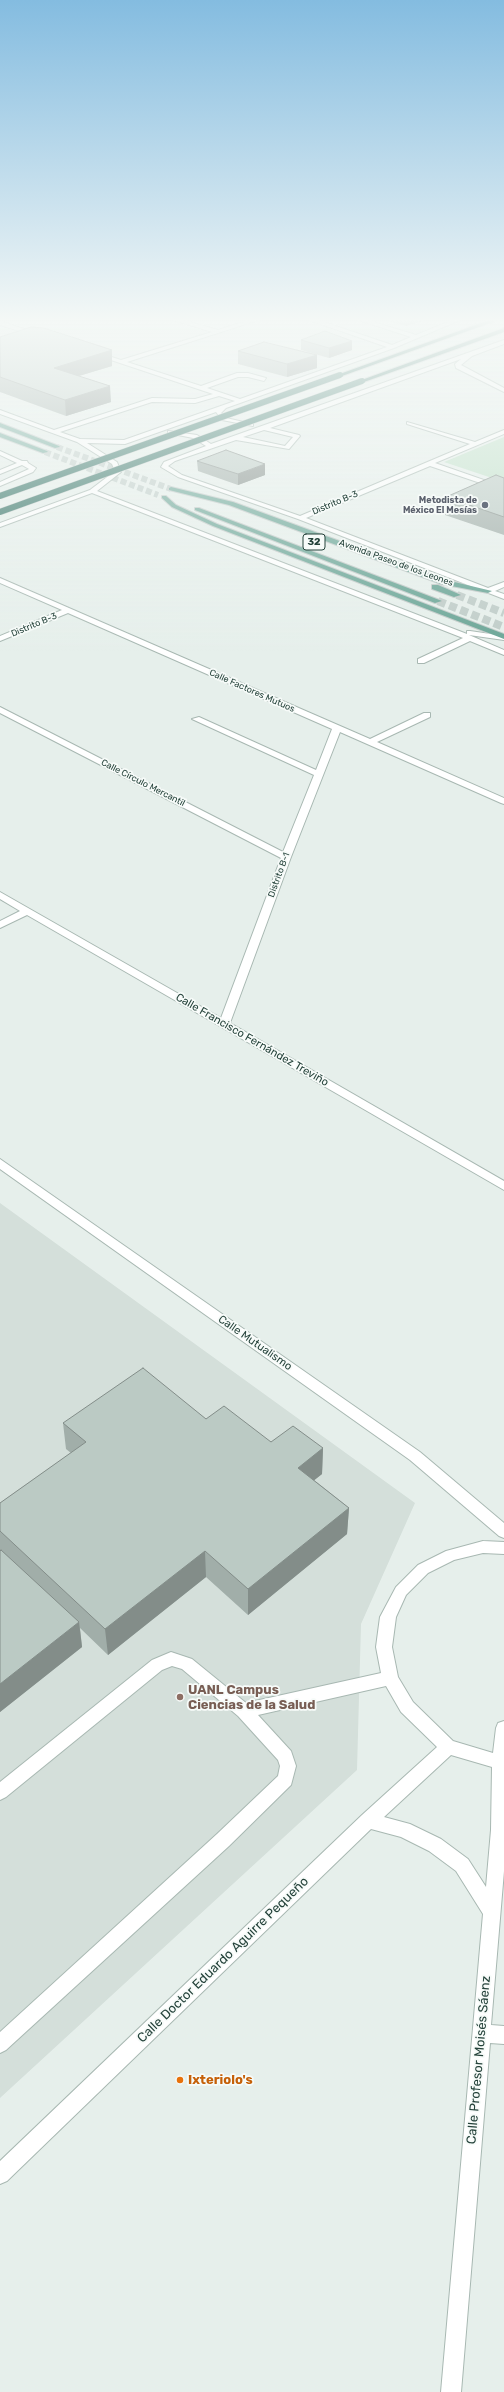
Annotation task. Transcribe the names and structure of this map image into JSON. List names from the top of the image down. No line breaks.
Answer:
{"streets":{"main road":["32","Avenida Paseo de los Leones"],"street":["Distrito B-3","Calle Factores Mutuos","Calle Círculo Mercantil","Distrito B-1","Calle Francisco Fernández Treviño","Calle Mutualismo","Calle Doctor Eduardo Aguirre Pequeño","Calle Profesor Moisés Sáenz"]},"crossings":[["Distrito B-3","Calle Factores Mutuos"],["Calle Factores Mutuos","Distrito B-1"],["Calle Círculo Mercantil","Distrito B-1"],["Distrito B-1","Calle Francisco Fernández Treviño"]],"places":["Metodista de México El Mesías","UANL Campus Ciencias de la Salud","Ixteriolo's"]}
